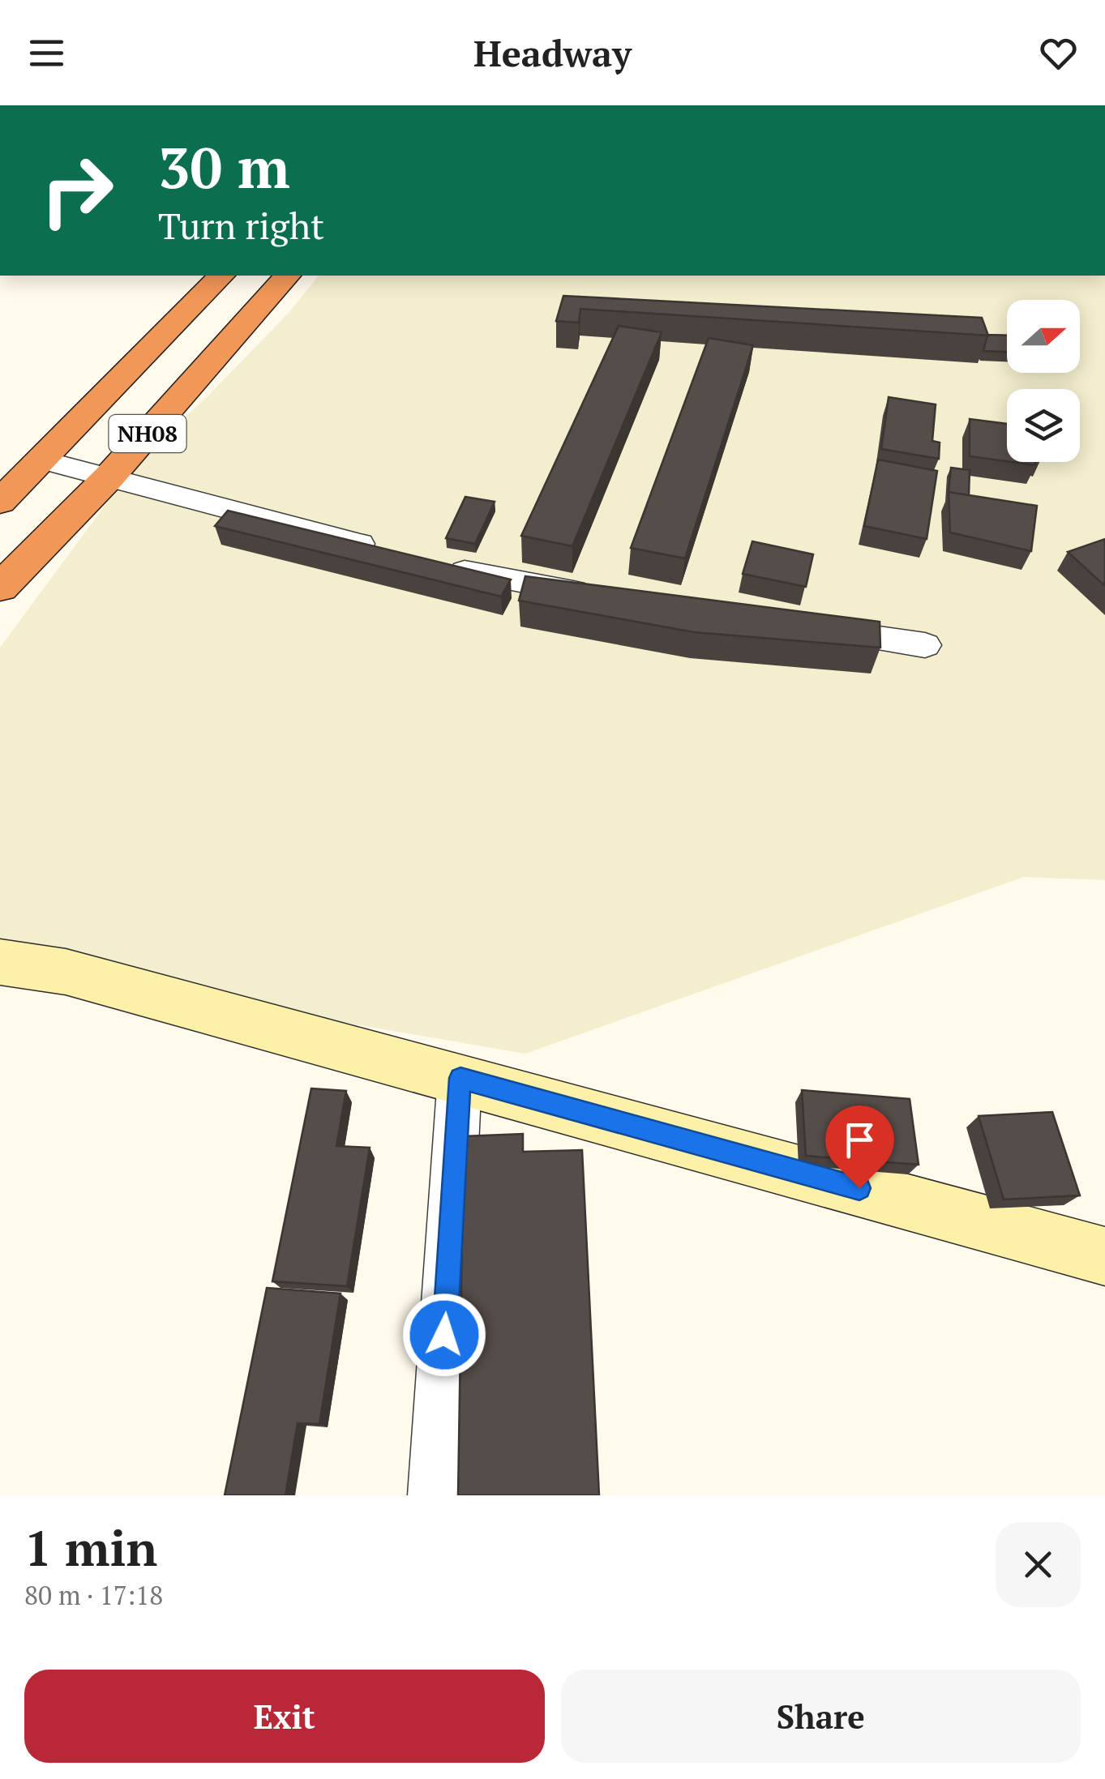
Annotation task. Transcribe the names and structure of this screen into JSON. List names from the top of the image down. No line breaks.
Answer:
{"streets":{"highway":["NH08"]},"north":"right","page":{"header":"Headway","turn":["30 m","Turn right"],"heading":["1 min","80 m · 17:18"],"buttons":["Exit","Share"]}}
